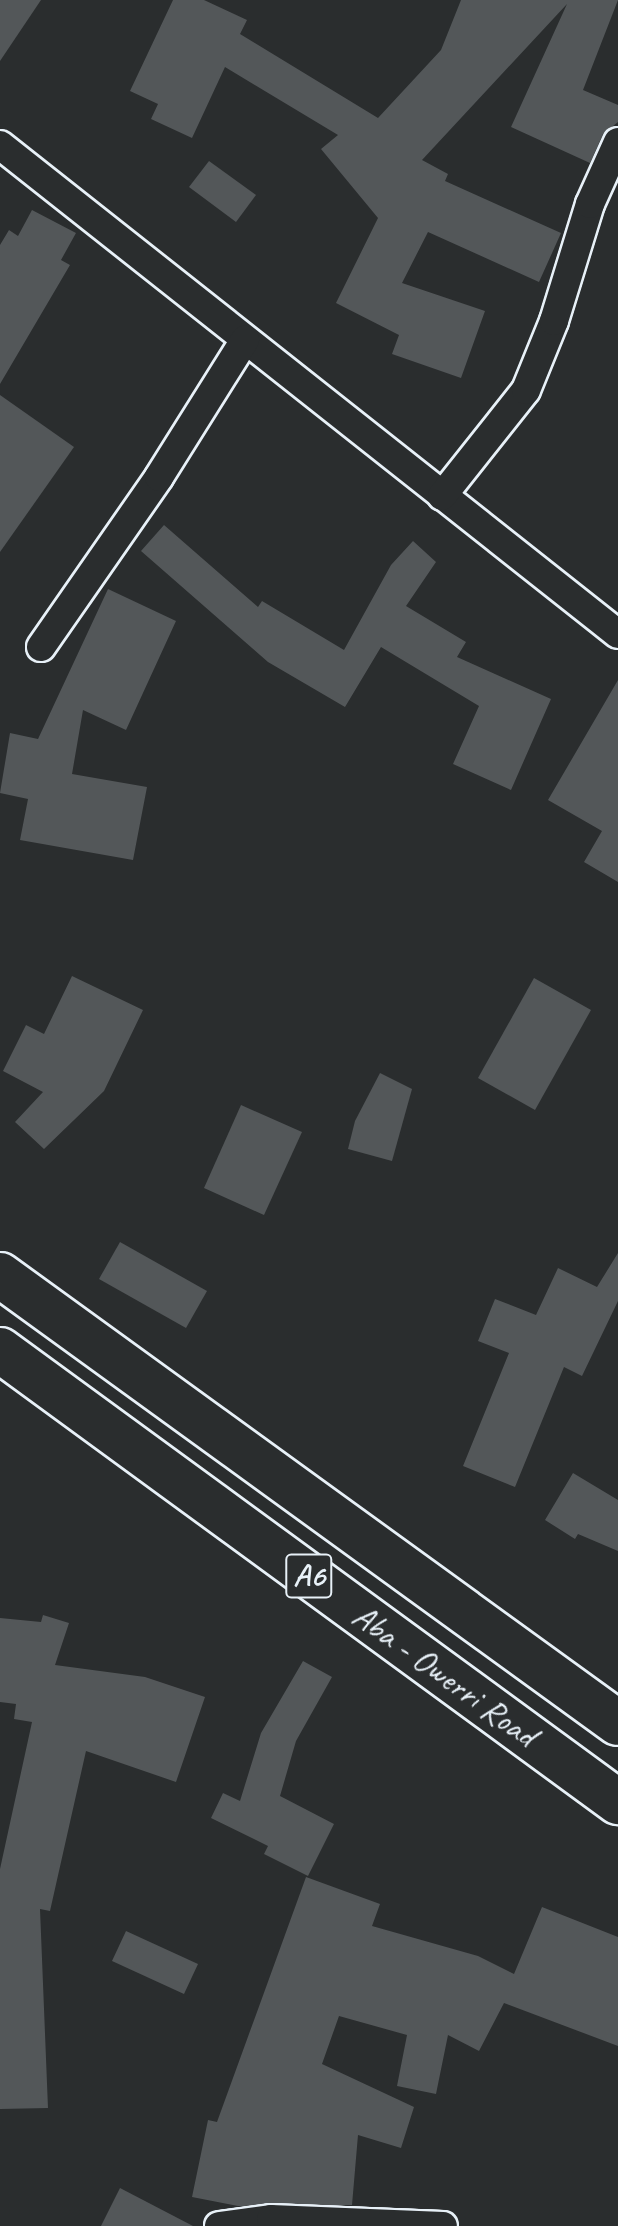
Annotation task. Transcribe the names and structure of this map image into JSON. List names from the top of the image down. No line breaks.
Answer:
{"streets":{"highway":["A6","Aba - Owerri Road"]}}
